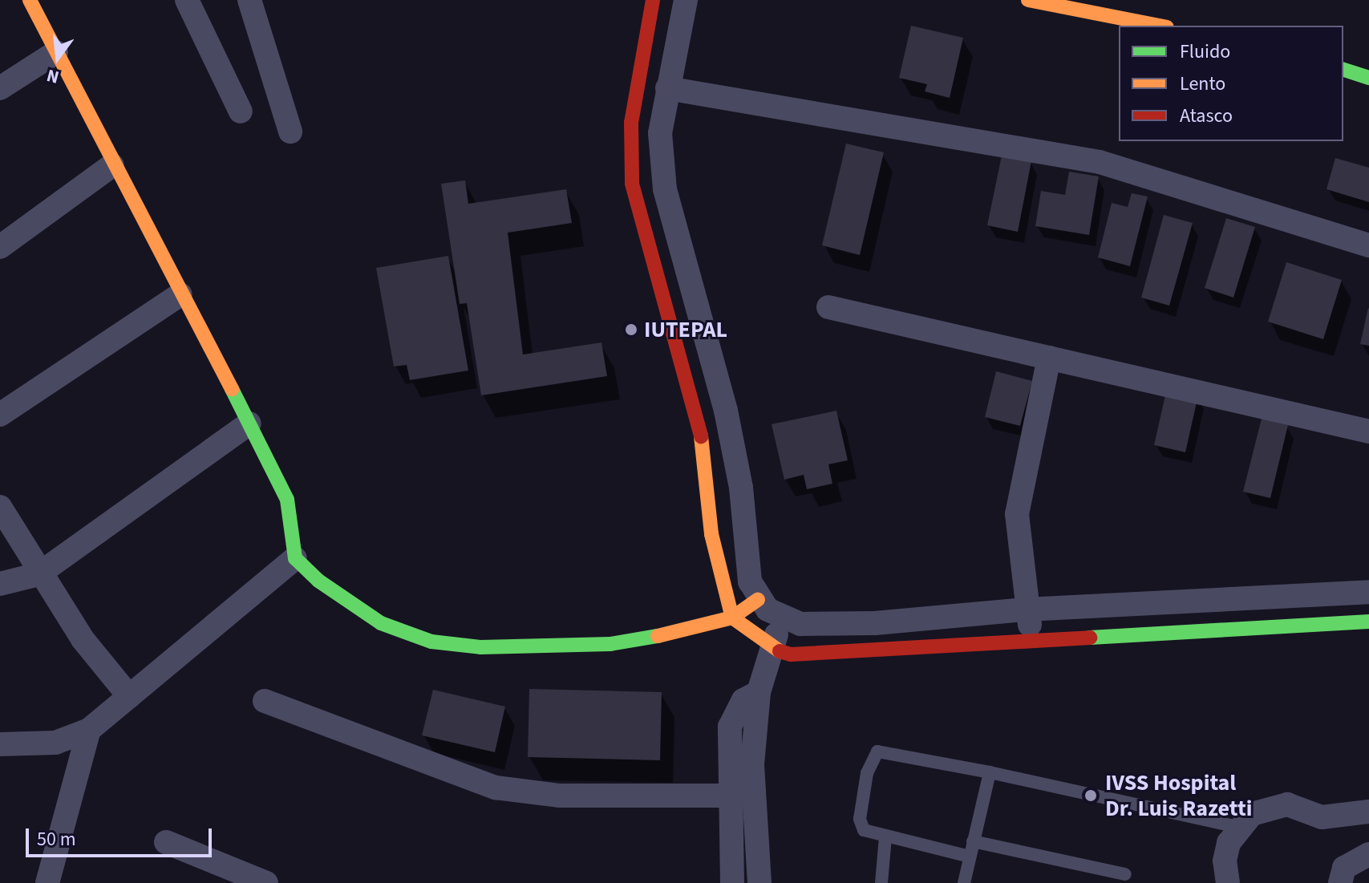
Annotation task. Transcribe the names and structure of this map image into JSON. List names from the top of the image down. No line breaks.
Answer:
{"places":["IUTEPAL","IVSS Hospital Dr. Luis Razetti"],"legend":["Fluido","Lento","Atasco"],"scale_bar":"50 m","north":"bottom"}
